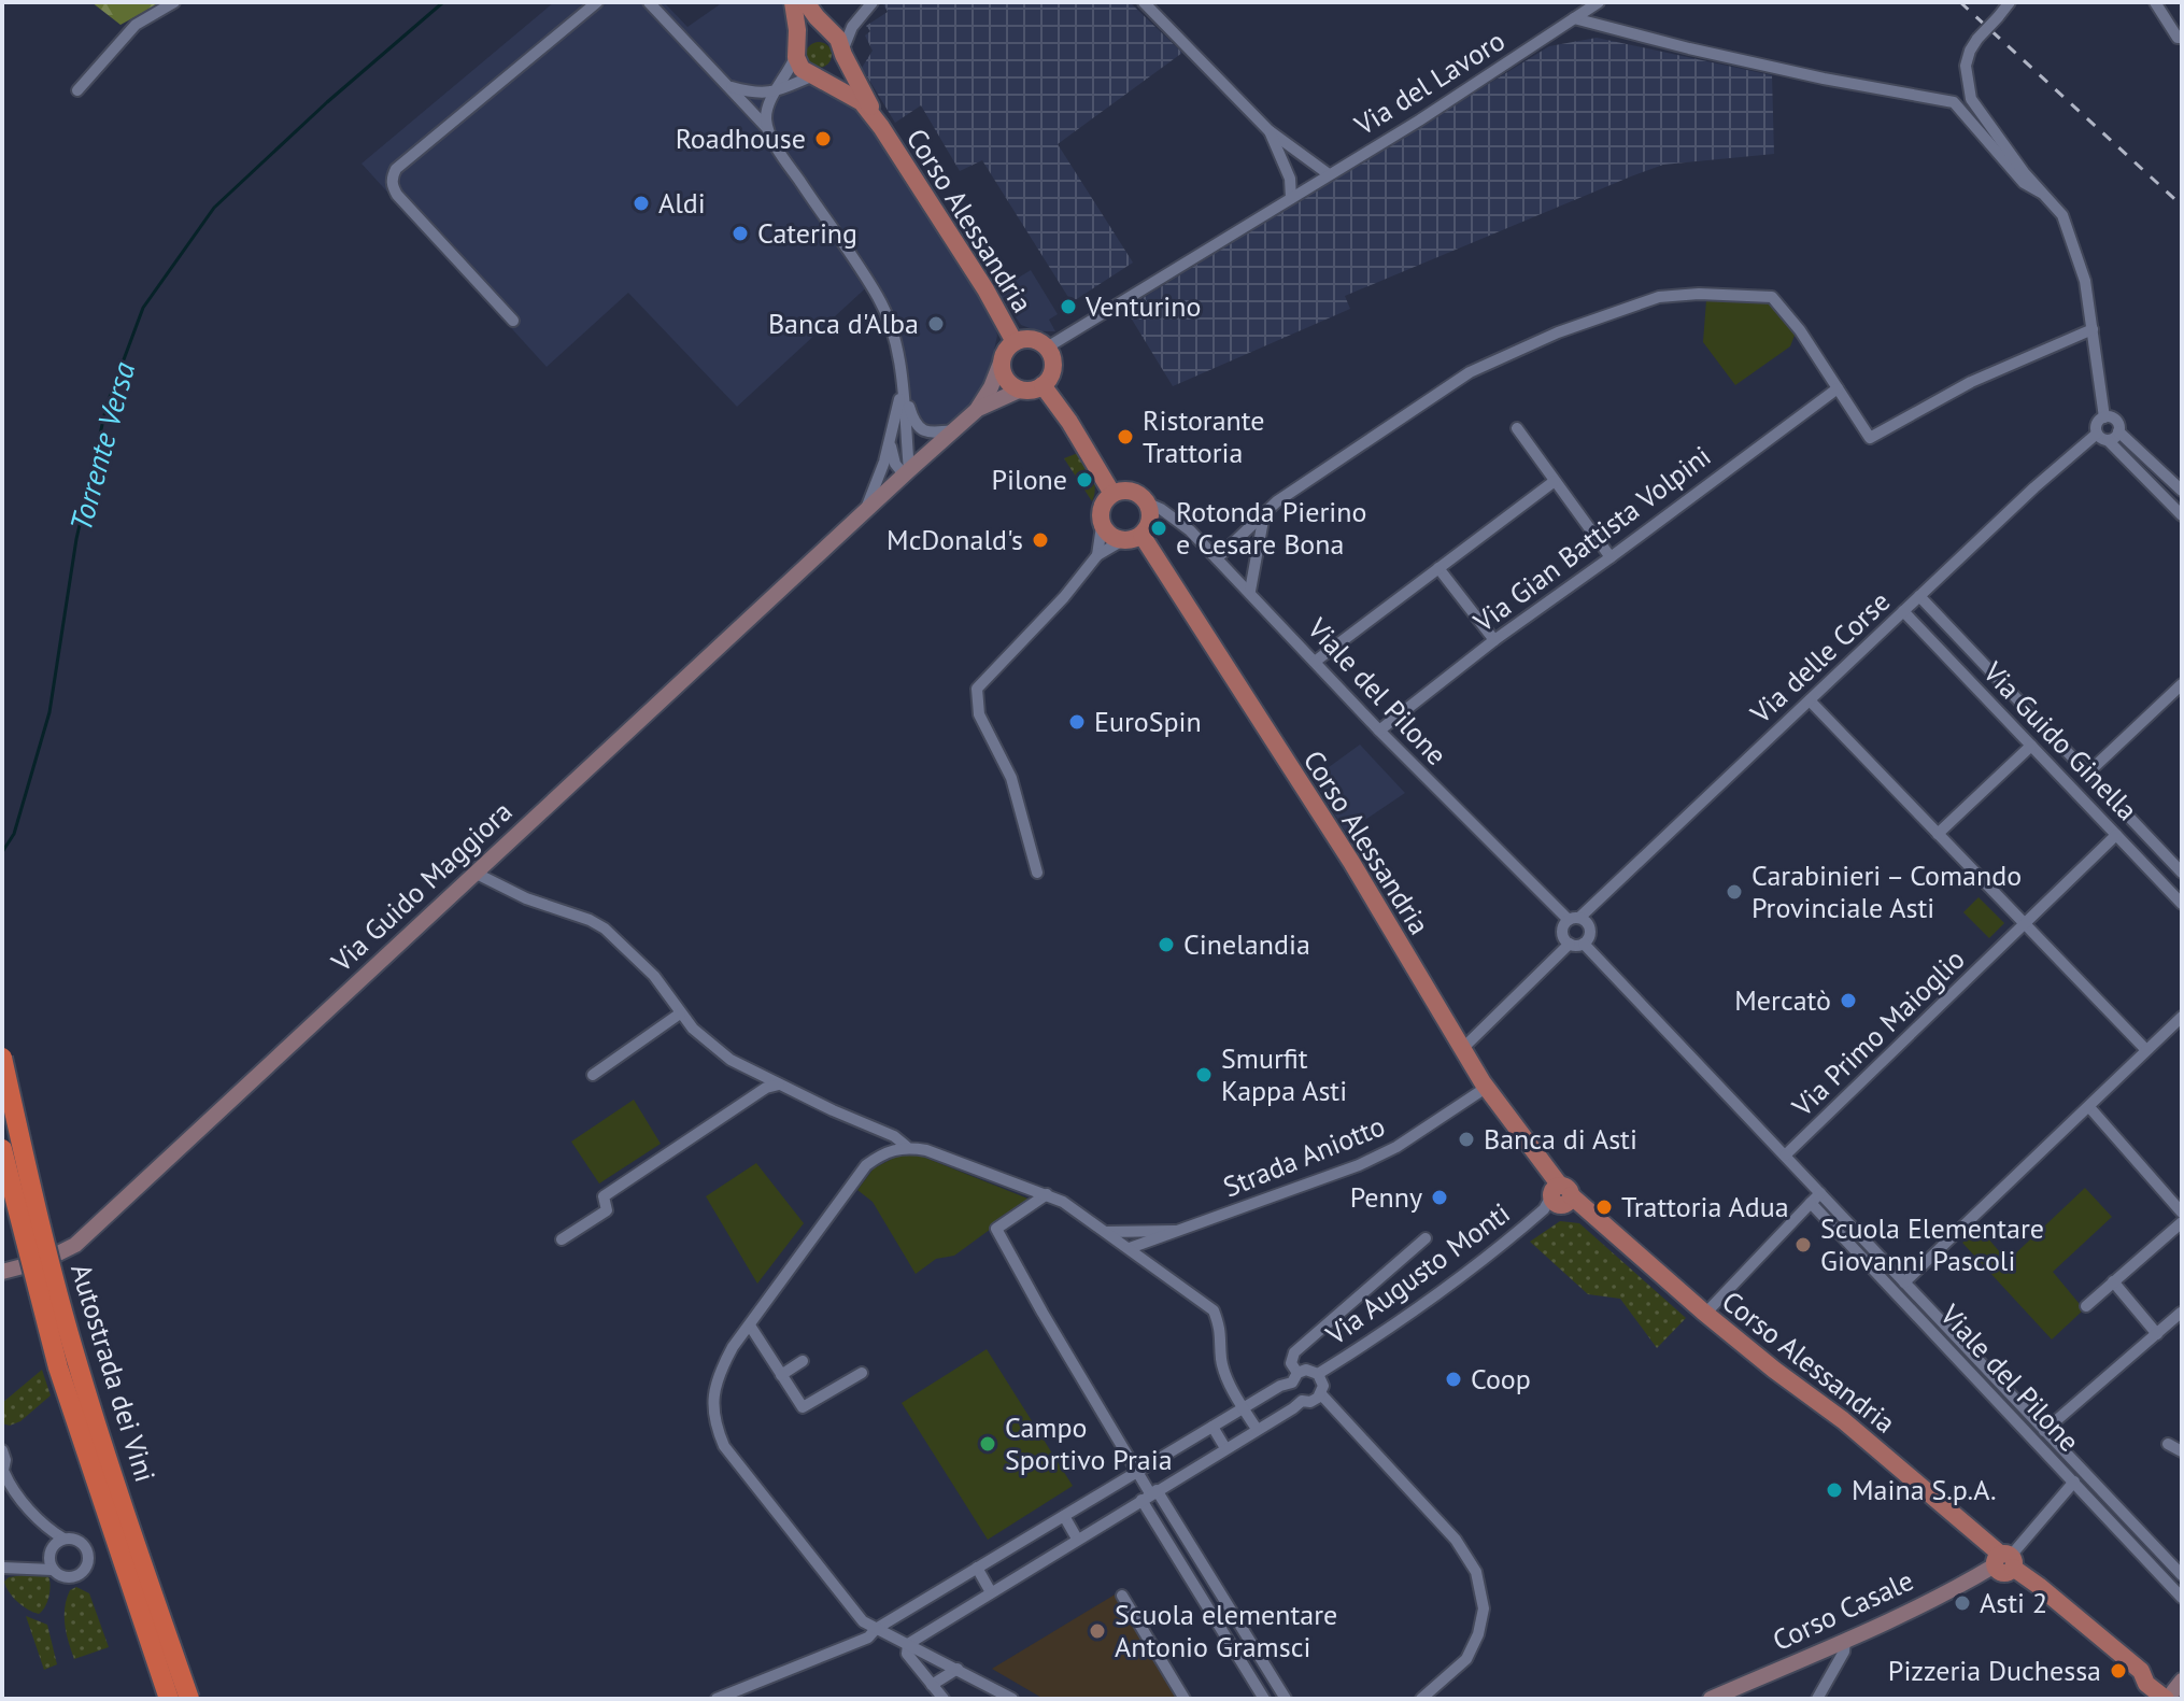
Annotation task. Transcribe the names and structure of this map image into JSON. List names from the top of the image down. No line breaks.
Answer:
{"streets":{"highway":["Autostrada dei Vini"],"main road":["Corso Alessandria"],"street":["Via del Lavoro","Via Gian Battista Volpini","Via delle Corse","Viale del Pilone","Via Guido Ginella","Via Guido Maggiora","Via Primo Maioglio","Strada Aniotto","Via Augusto Monti","Corso Casale"]},"crossings":[["Via del Lavoro","Corso Alessandria"],["Via del Lavoro","Via Guido Maggiora"],["Corso Alessandria","Viale del Pilone"],["Corso Alessandria","Via Guido Maggiora"],["Corso Alessandria","Strada Aniotto"],["Corso Alessandria","Via Augusto Monti"],["Corso Alessandria","Corso Casale"],["Via Gian Battista Volpini","Viale del Pilone"],["Via delle Corse","Viale del Pilone"],["Via delle Corse","Via Guido Ginella"],["Viale del Pilone","Via Primo Maioglio"],["Via Guido Ginella","Via Primo Maioglio"]],"water":["Torrente Versa"],"places":["Roadhouse","Aldi","Catering","Venturino","Banca d'Alba","Ristorante Trattoria","Pilone","Rotonda Pierino e Cesare Bona","McDonald's","EuroSpin","Carabinieri – Comando Provinciale Asti","Cinelandia","Mercatò","Smurfit Kappa Asti","Banca di Asti","Penny","Trattoria Adua","Scuola Elementare Giovanni Pascoli","Coop","Campo Sportivo Praia","Maina S.p.A.","Asti 2","Scuola elementare Antonio Gramsci","Pizzeria Duchessa"]}
